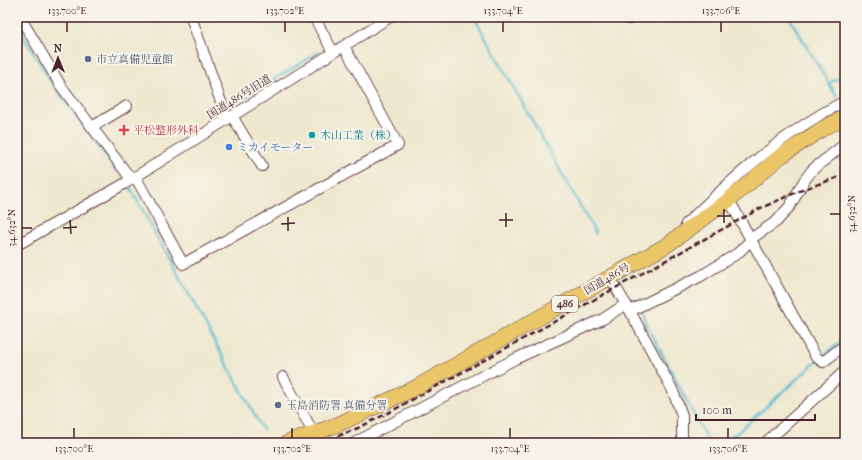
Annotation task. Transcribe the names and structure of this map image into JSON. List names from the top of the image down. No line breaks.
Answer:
{"streets":{"highway":["国道486号","486"],"street":["国道486号旧道"]},"places":{"other":["市立真備児童館","木山工業（株）","ミカイモーター","玉島消防署 真備分署"],"health":["平松整形外科"]},"scale_bar":"100 m","north":"top","coordinates":["133.700°E","133.702°E","133.704°E","133.706°E","34.632°N"]}
